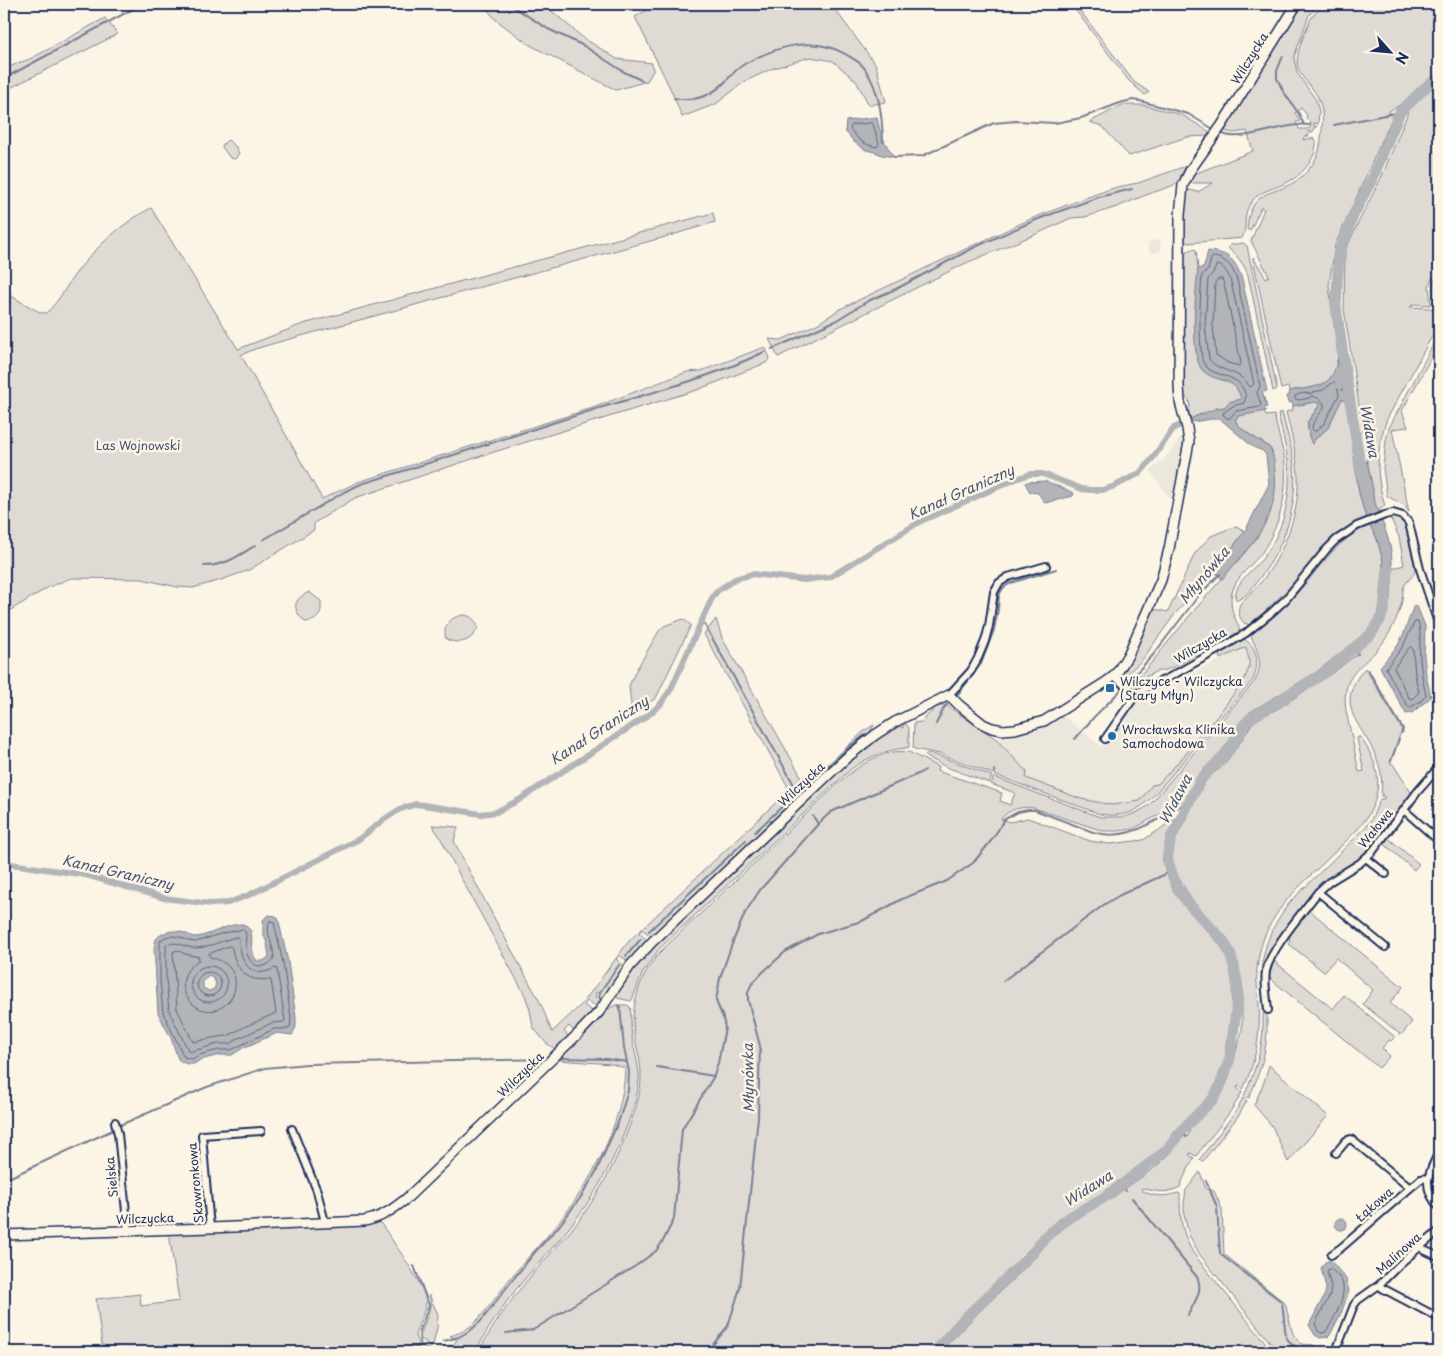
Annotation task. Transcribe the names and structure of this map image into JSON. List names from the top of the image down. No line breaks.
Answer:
{"streets":{"street":["Wilczycka","Wałowa","Sielska","Skowronkowa","Łąkowa","Malinowa"]},"crossings":[["Wilczycka","Sielska"],["Wilczycka","Skowronkowa"]],"water":["Widawa","Kanał Graniczny","Młynówka"],"parks":["Las Wojnowski"],"places":{"transit":["Wilczyce - Wilczycka (Stary Młyn)"],"other":["Wrocławska Klinika Samochodowa"]},"north":"bottom right"}
